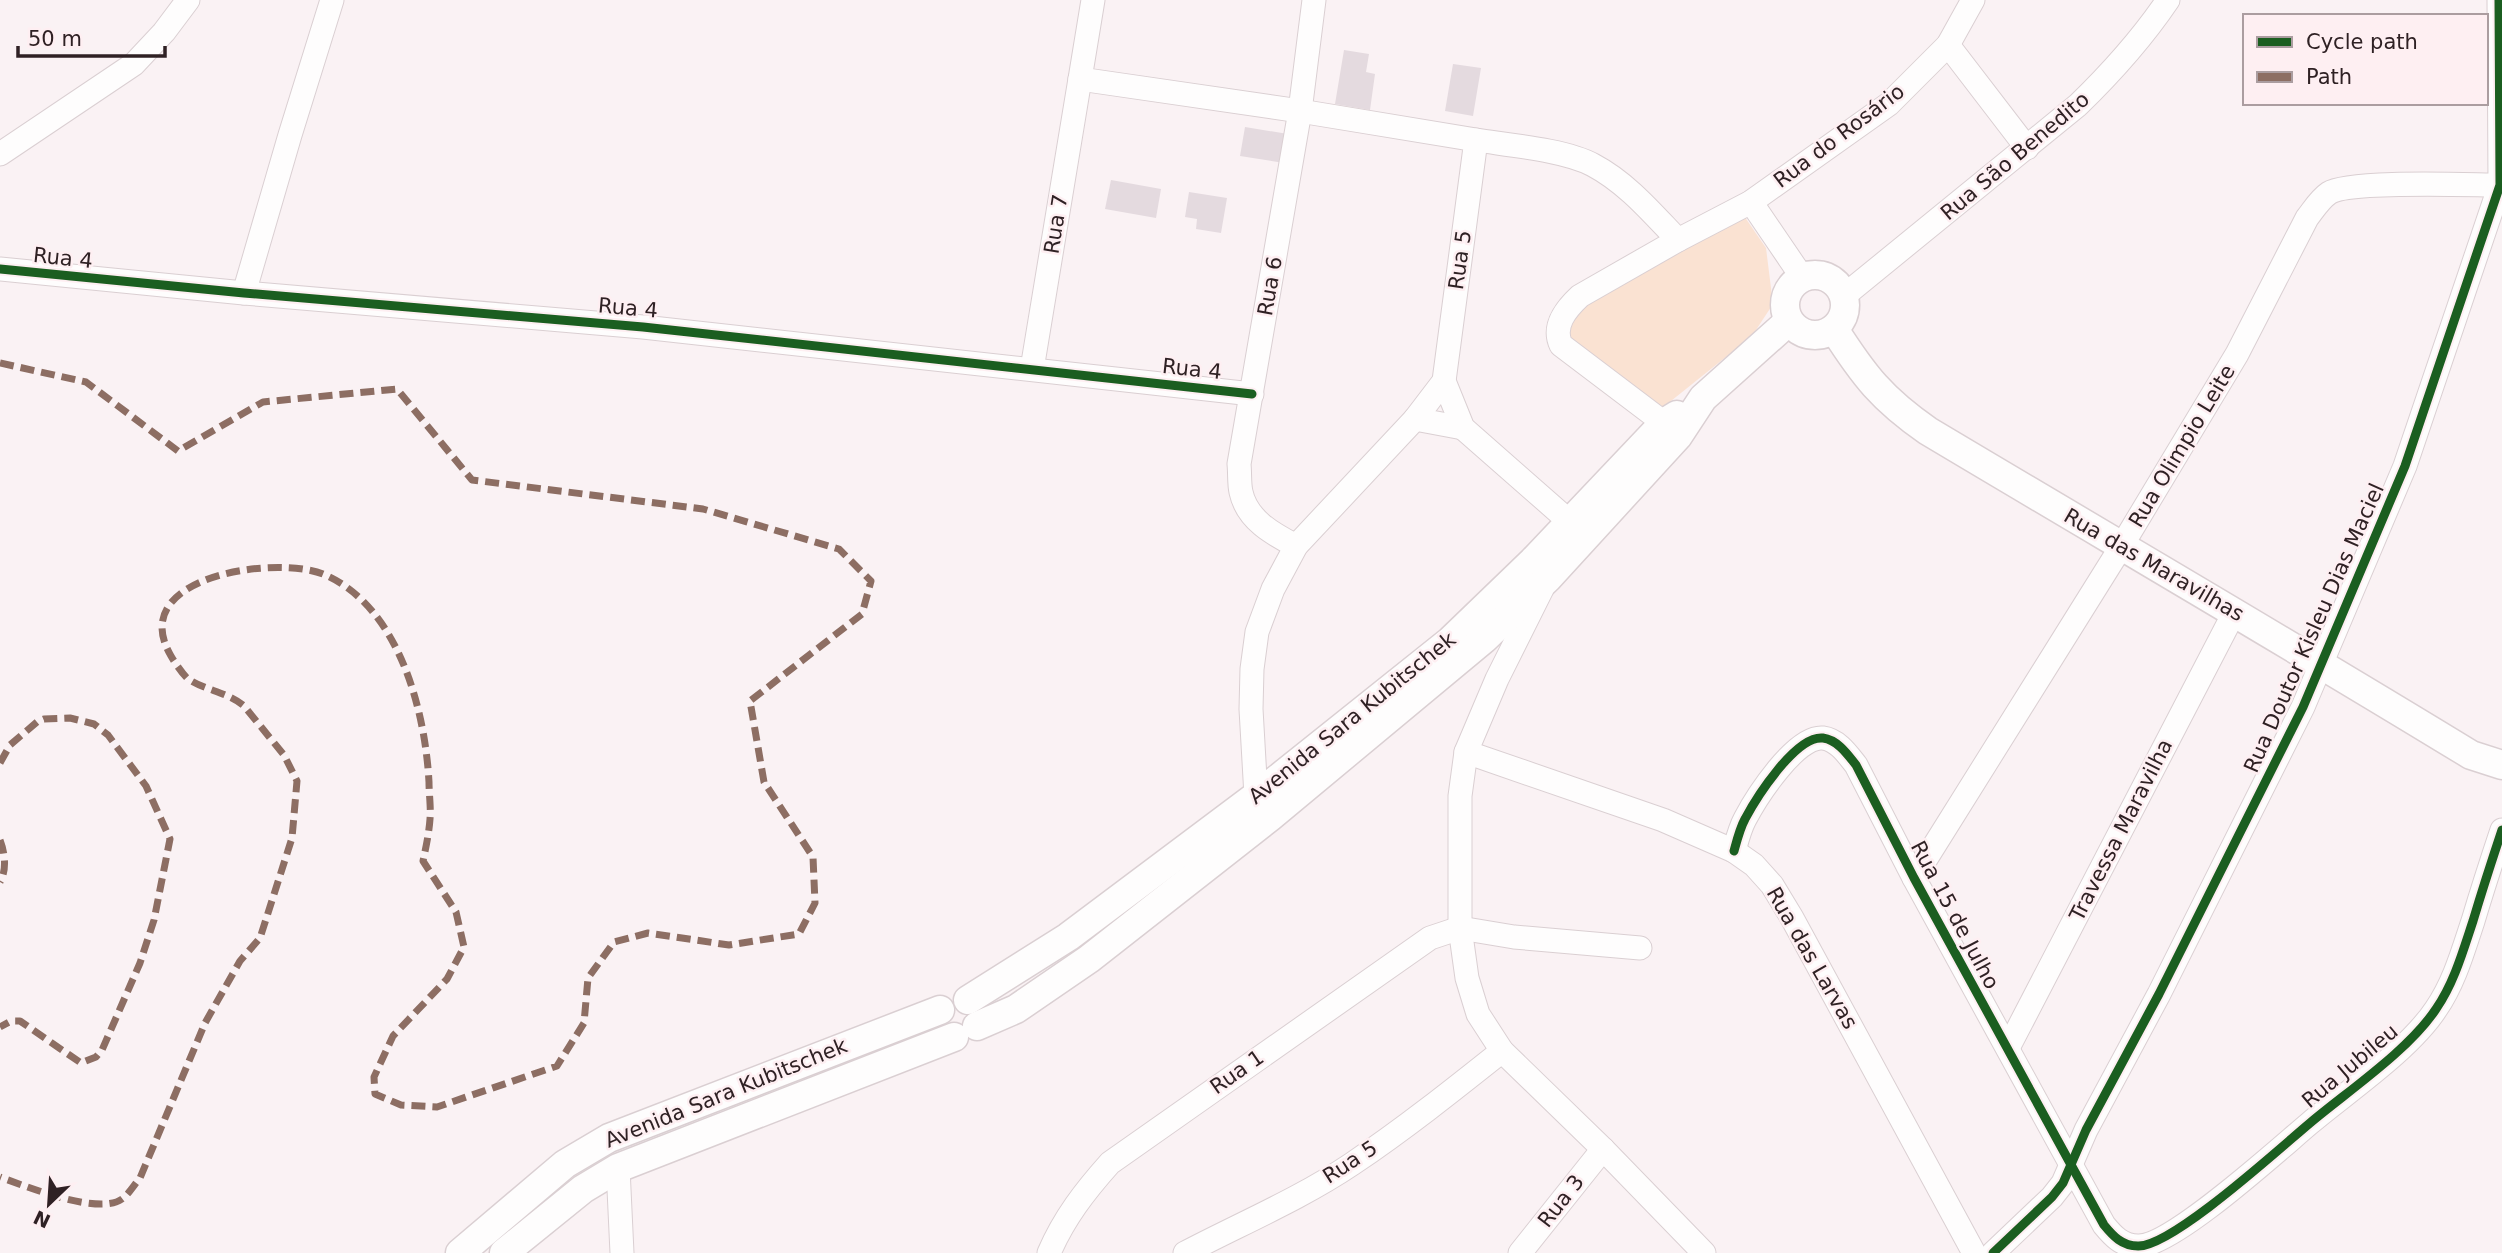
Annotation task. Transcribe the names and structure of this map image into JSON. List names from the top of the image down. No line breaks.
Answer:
{"streets":{"main road":["Rua das Maravilhas","Avenida Sara Kubitschek"],"street":["Rua do Rosário","Rua São Benedito","Rua 7","Rua 4","Rua 5","Rua 6","Rua Olimpio Leite","Rua Doutor Kisleu Dias Maciel","Travessa Maravilha","Rua 15 de Julho","Rua das Larvas","Rua Jubileu","Rua 1","Rua 3"]},"crossings":[["Rua São Benedito","Rua das Maravilhas"],["Rua 7","Rua 4"],["Rua 4","Rua 6"],["Rua 5","Rua 6"],["Rua 5","Avenida Sara Kubitschek"],["Rua Olimpio Leite","Rua das Maravilhas"],["Rua Olimpio Leite","Rua Doutor Kisleu Dias Maciel"],["Rua Olimpio Leite","Rua 15 de Julho"],["Rua das Maravilhas","Rua Doutor Kisleu Dias Maciel"],["Rua das Maravilhas","Travessa Maravilha"],["Rua Doutor Kisleu Dias Maciel","Rua 15 de Julho"],["Travessa Maravilha","Rua 15 de Julho"],["Rua 15 de Julho","Rua das Larvas"],["Rua 15 de Julho","Rua Jubileu"]],"legend":["Cycle path","Path"],"scale_bar":"50 m","north":"bottom left"}
